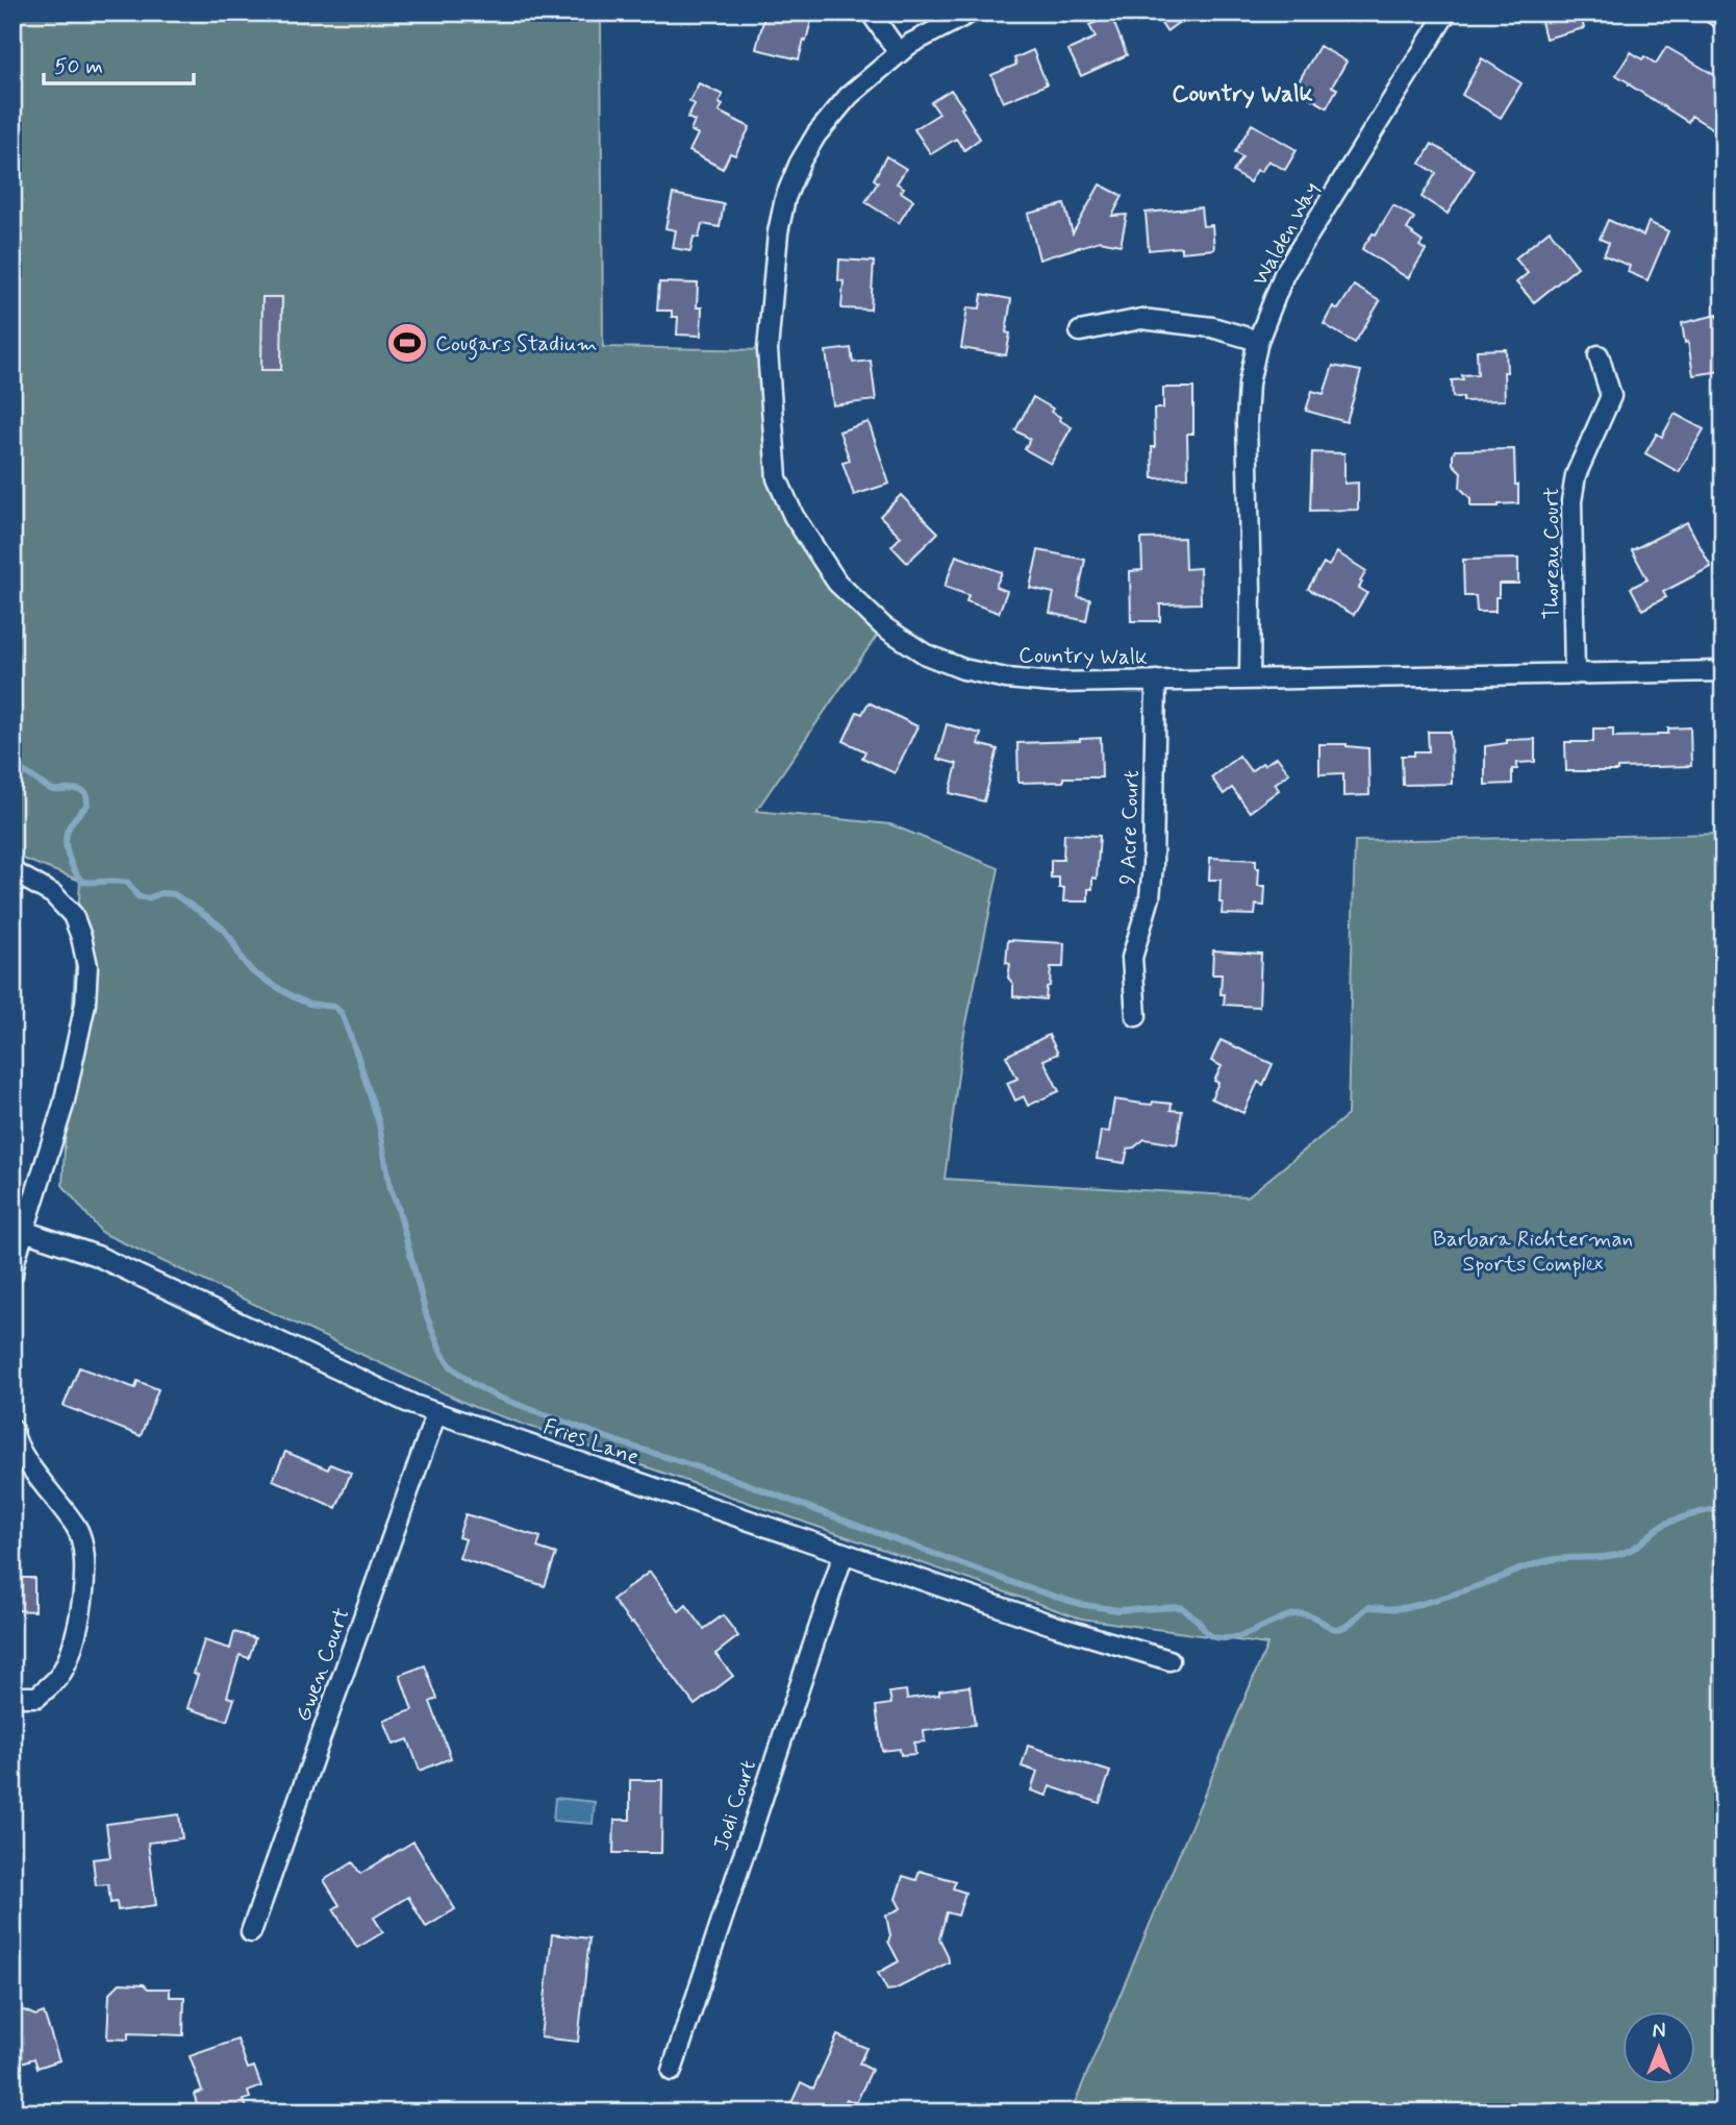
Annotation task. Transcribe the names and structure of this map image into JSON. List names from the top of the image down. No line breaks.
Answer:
{"streets":{"street":["Walden Way","Thoreau Court","Country Walk","9 Acre Court","Fries Lane","Gwen Court","Jodi Court"]},"crossings":[["Walden Way","Country Walk"],["Thoreau Court","Country Walk"],["Country Walk","9 Acre Court"],["Fries Lane","Gwen Court"],["Fries Lane","Jodi Court"]],"districts":["Country Walk"],"parks":["Barbara Richterman Sports Complex"],"places":{"sports":["Cougars Stadium"]},"scale_bar":"50 m","north":"top"}
